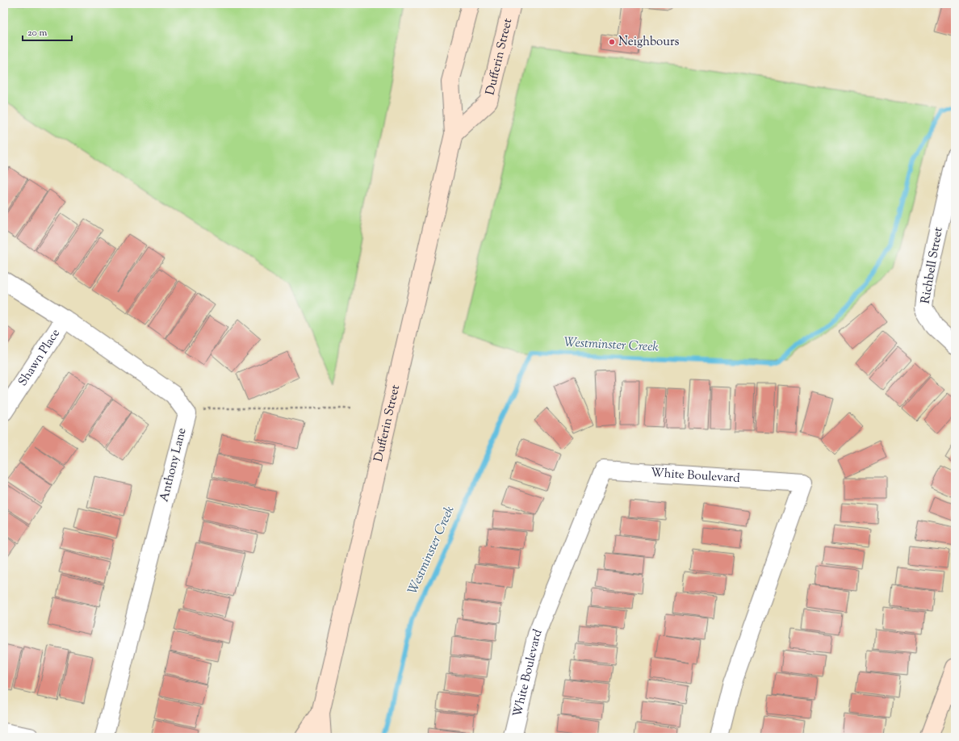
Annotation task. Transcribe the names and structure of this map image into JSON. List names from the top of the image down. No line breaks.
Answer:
{"streets":{"main road":["Dufferin Street"],"street":["Richbell Street","Shawn Place","Anthony Lane","White Boulevard"]},"crossings":[["Shawn Place","Anthony Lane"]],"water":["Westminster Creek"],"places":["Neighbours"],"scale_bar":"20 m"}
